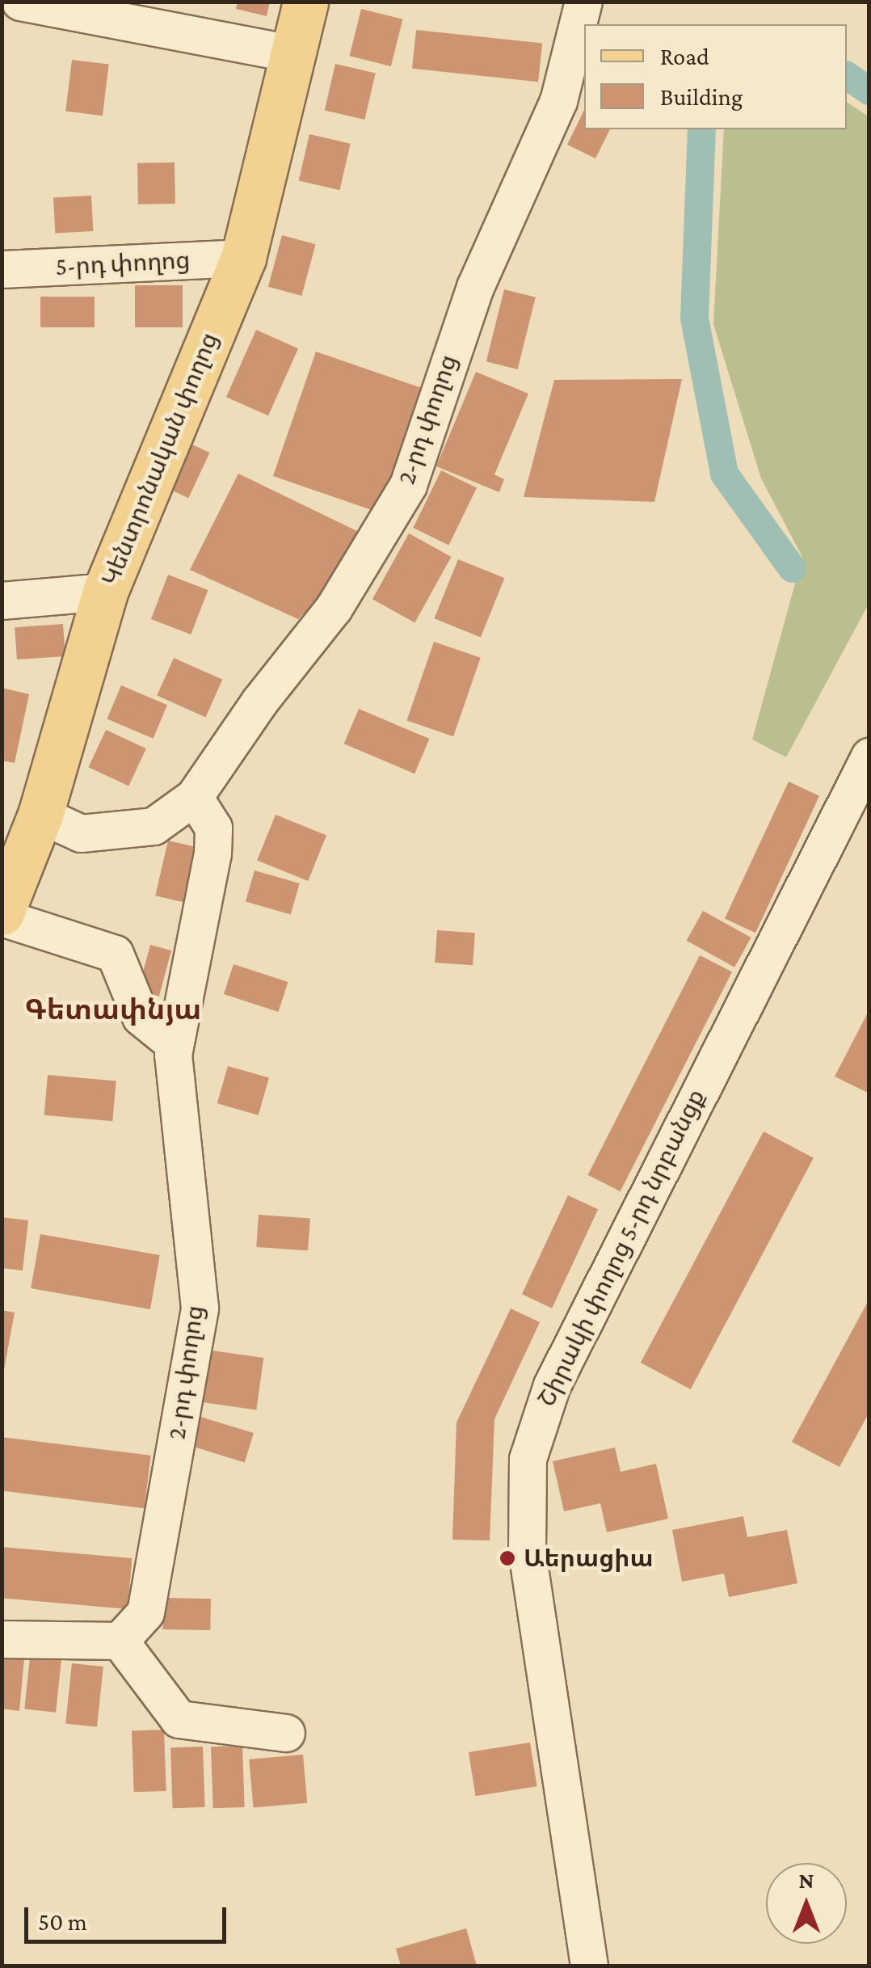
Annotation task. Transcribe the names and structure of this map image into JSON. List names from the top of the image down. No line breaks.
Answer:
{"streets":{"main road":["Կենտրոնական փողոց"],"street":["5-րդ փողոց","2-րդ փողոց","Շիրակի փողոց 5-րդ նրբանցք"]},"crossings":[["5-րդ փողոց","Կենտրոնական փողոց"],["2-րդ փողոց","Կենտրոնական փողոց"]],"districts":["Գետափնյա"],"places":["Աերացիա"],"legend":["Road","Building"],"scale_bar":"50 m","north":"top"}
